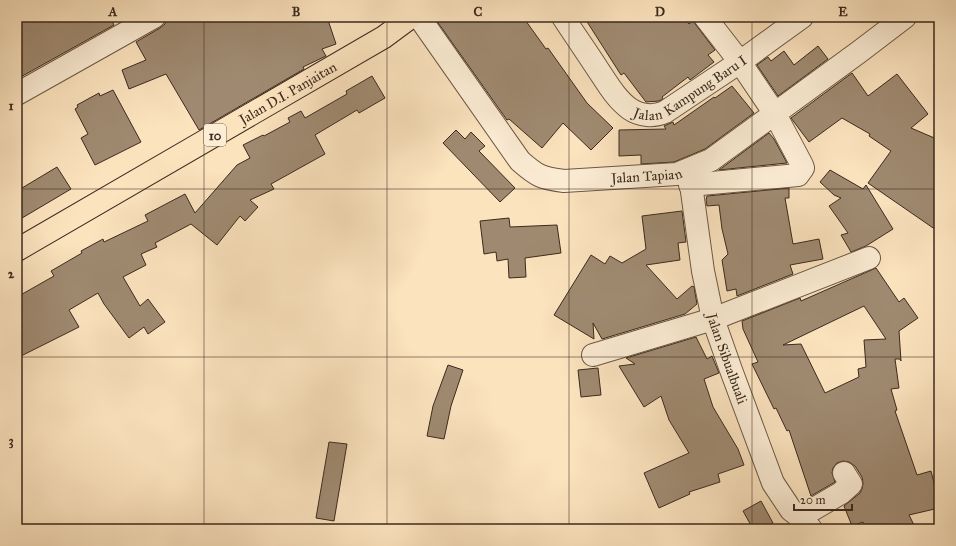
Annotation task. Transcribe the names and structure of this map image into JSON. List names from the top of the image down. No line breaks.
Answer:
{"streets":{"highway":["Jalan D.I. Panjaitan","10"],"street":["Jalan Kampung Baru I","Jalan Tapian","Jalan Sibualbuali"]},"crossings":[["Jalan Tapian","Jalan Sibualbuali"]],"scale_bar":"20 m","grid":{"columns":["A","B","C","D","E"],"rows":["1","2","3"]}}
